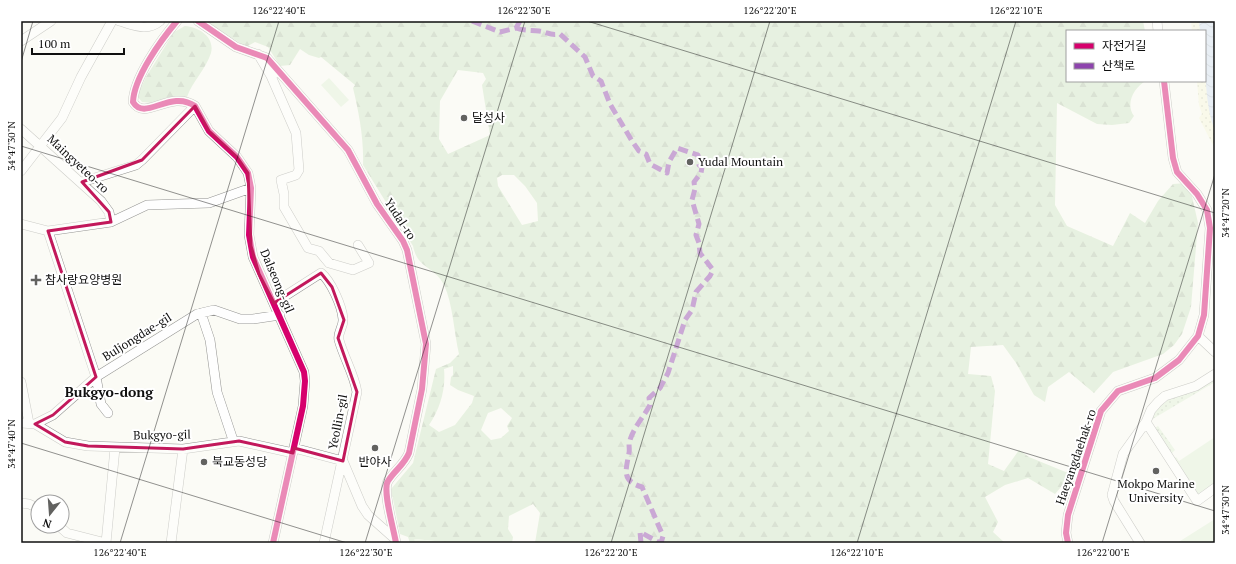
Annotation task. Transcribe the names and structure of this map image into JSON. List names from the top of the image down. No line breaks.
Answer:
{"streets":{"street":["Maingyeteo-ro","Yudal-ro","Dalseong-gil","Buljongdae-gil","Yeollin-gil","Bukgyo-gil","Haeyangdaehak-ro"]},"crossings":[["Dalseong-gil","Buljongdae-gil"],["Dalseong-gil","Yeollin-gil"],["Dalseong-gil","Bukgyo-gil"],["Buljongdae-gil","Bukgyo-gil"],["Yeollin-gil","Bukgyo-gil"]],"districts":["Bukgyo-dong"],"places":{"other":["달성사","Yudal Mountain","반야사","북교동성당","Mokpo Marine University"],"health":["참사랑요양병원"]},"legend":["자전거길","산책로"],"scale_bar":"100 m","north":"bottom","coordinates":["126°22'40\"E","126°22'30\"E","126°22'20\"E","126°22'10\"E","34°47'30\"N","34°47'20\"N","34°47'40\"N","126°22'00\"E"]}
